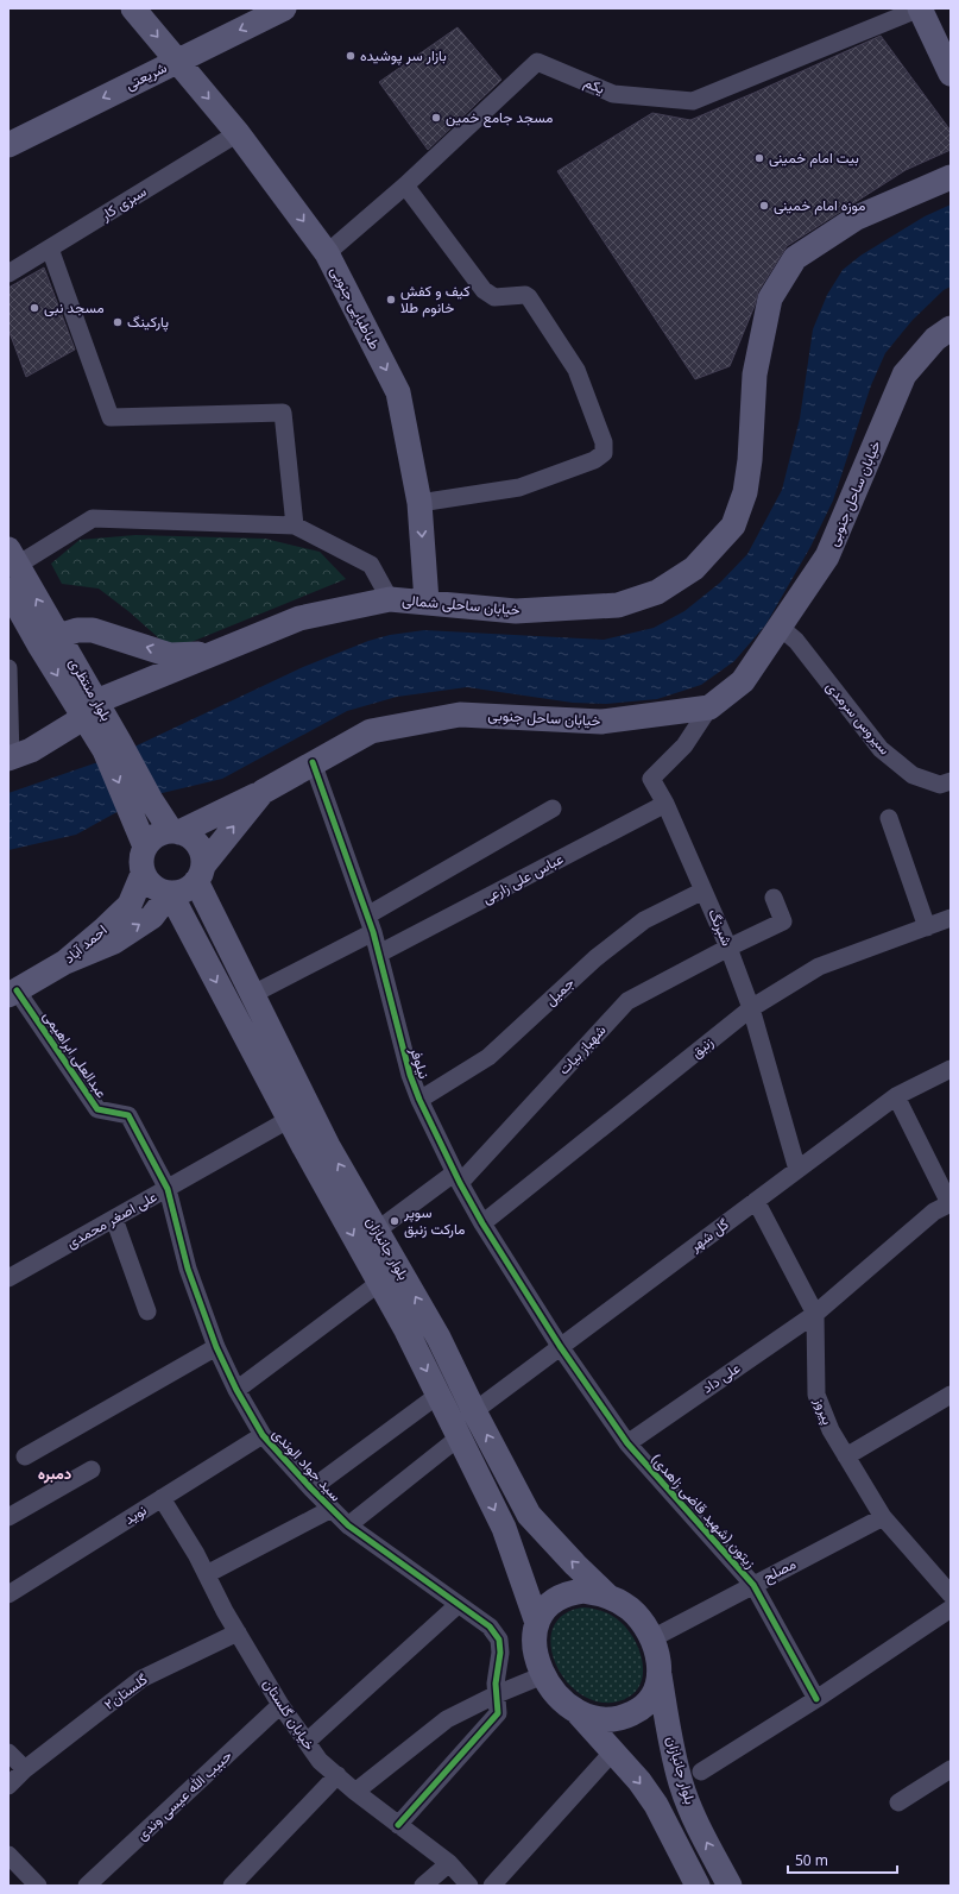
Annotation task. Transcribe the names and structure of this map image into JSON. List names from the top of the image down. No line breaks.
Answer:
{"streets":{"main road":["شریعتی","طباطبایی جنوبی","خیابان ساحل جنوبی","خیابان ساحلی شمالی","بلوار منتظری","احمد آباد","بلوار جانبازان"],"street":["یکم","سبزی کار","سیروس سرمدی","عباس علی زارعی","شبرنگ","جمیل","زنبق","شهباز بیات","عبدالعلی ابراهیمی","نیلوفر","علی اصغر محمدی","گل شهر","علی داد","پیروز","سید جواد الوندی","زیتون (شهید قاضی زاهدی)","نوید","مصلح","گلستان۲","خیابان گلستان","حبیب الله عیسی وندی"]},"crossings":[["شریعتی","طباطبایی جنوبی"],["یکم","طباطبایی جنوبی"],["سبزی کار","طباطبایی جنوبی"],["طباطبایی جنوبی","خیابان ساحلی شمالی"],["خیابان ساحل جنوبی","بلوار منتظری"],["خیابان ساحل جنوبی","سیروس سرمدی"],["خیابان ساحل جنوبی","شبرنگ"],["خیابان ساحل جنوبی","احمد آباد"],["خیابان ساحل جنوبی","نیلوفر"],["خیابان ساحل جنوبی","بلوار جانبازان"],["خیابان ساحلی شمالی","بلوار منتظری"],["بلوار منتظری","احمد آباد"],["بلوار منتظری","بلوار جانبازان"],["عباس علی زارعی","شبرنگ"],["عباس علی زارعی","نیلوفر"],["شبرنگ","جمیل"],["شبرنگ","زنبق"],["شبرنگ","شهباز بیات"],["شبرنگ","گل شهر"],["احمد آباد","عبدالعلی ابراهیمی"],["احمد آباد","بلوار جانبازان"],["جمیل","نیلوفر"],["زنبق","نیلوفر"],["شهباز بیات","نیلوفر"],["شهباز بیات","بلوار جانبازان"],["عبدالعلی ابراهیمی","علی اصغر محمدی"],["عبدالعلی ابراهیمی","سید جواد الوندی"],["نیلوفر","گل شهر"],["نیلوفر","زیتون (شهید قاضی زاهدی)"],["علی اصغر محمدی","بلوار جانبازان"],["علی اصغر محمدی","سید جواد الوندی"],["گل شهر","بلوار جانبازان"],["گل شهر","پیروز"],["گل شهر","زیتون (شهید قاضی زاهدی)"],["بلوار جانبازان","مصلح"],["علی داد","پیروز"],["علی داد","زیتون (شهید قاضی زاهدی)"],["پیروز","مصلح"],["سید جواد الوندی","نوید"],["سید جواد الوندی","خیابان گلستان"],["زیتون (شهید قاضی زاهدی)","مصلح"],["نوید","خیابان گلستان"],["گلستان۲","خیابان گلستان"],["خیابان گلستان","حبیب الله عیسی وندی"]],"one_way":["شریعتی","طباطبایی جنوبی"],"districts":["دمبره"],"places":["بازار سر پوشیده","مسجد جامع خمین","بیت امام خمینی","موزه امام خمینی","کیف و کفش خانوم طلا","مسجد نبی","پارکینگ","سوپر مارکت زنبق"],"scale_bar":"50 m"}
